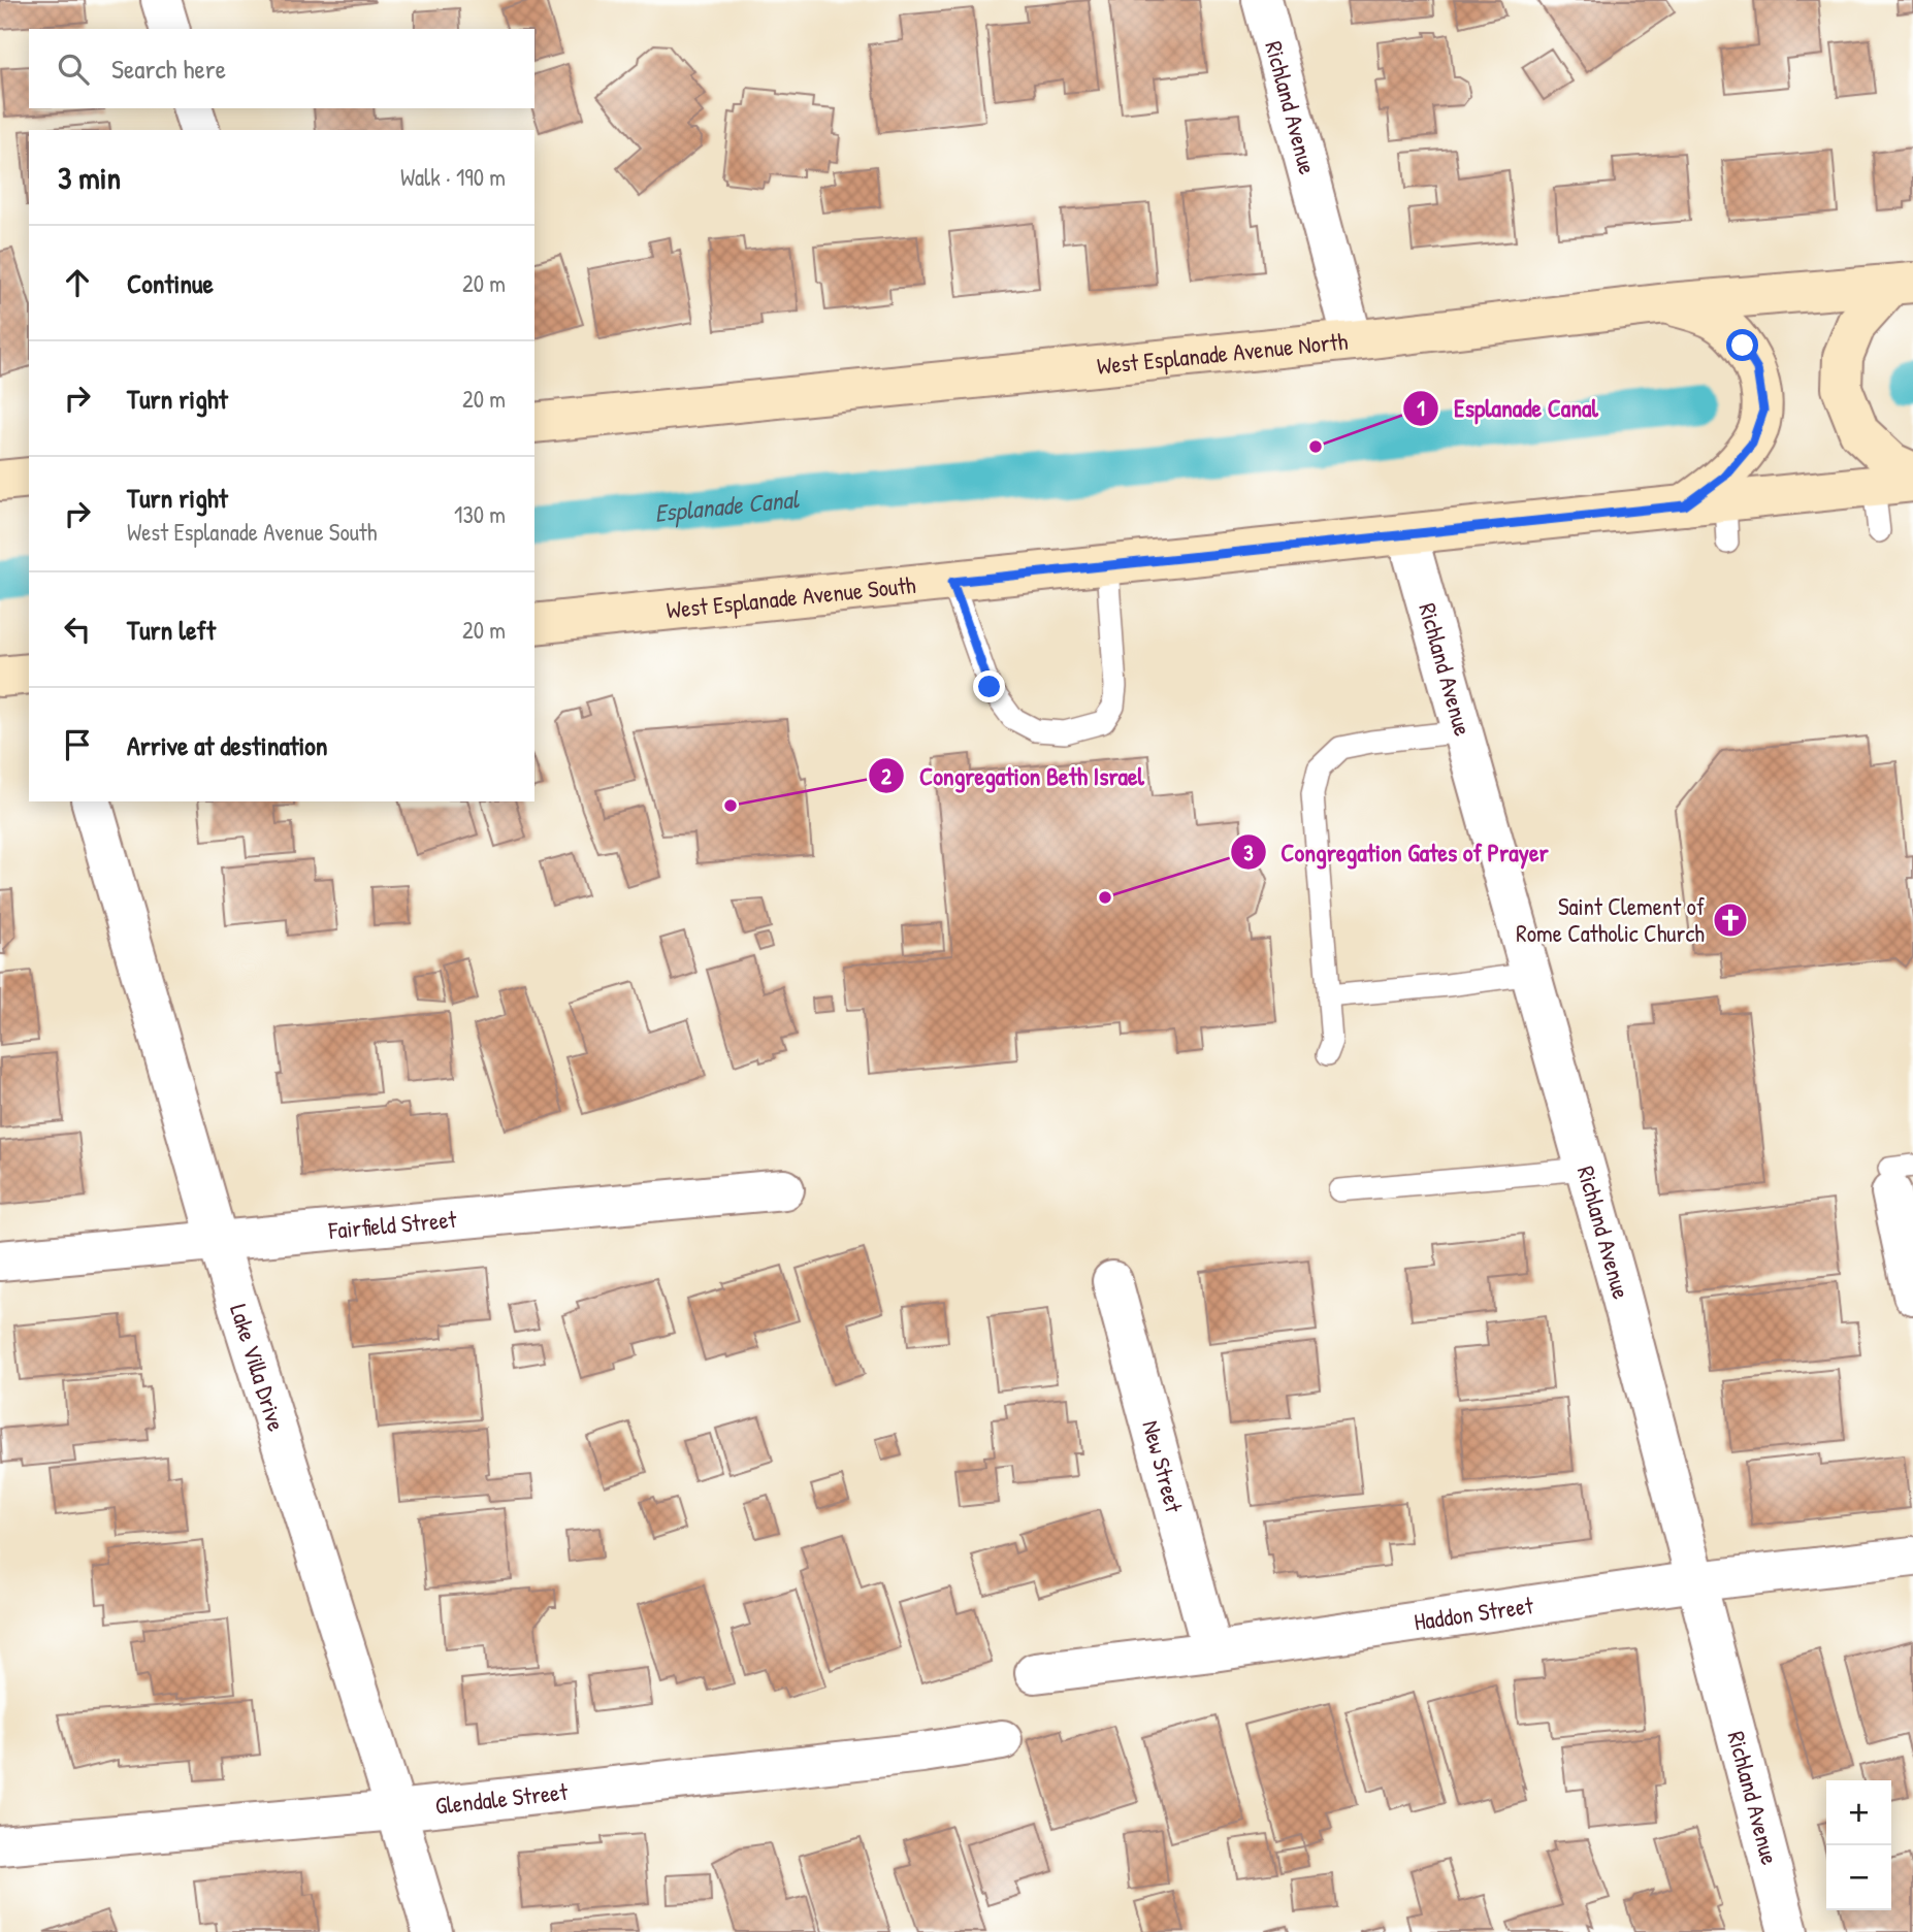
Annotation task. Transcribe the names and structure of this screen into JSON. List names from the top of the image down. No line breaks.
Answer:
{"streets":{"main road":["West Esplanade Avenue North","West Esplanade Avenue South"],"street":["Richland Avenue","Fairfield Street","Lake Villa Drive","New Street","Haddon Street","Glendale Street"]},"crossings":[["Richland Avenue","West Esplanade Avenue North"],["Richland Avenue","West Esplanade Avenue South"],["Richland Avenue","Haddon Street"],["Fairfield Street","Lake Villa Drive"],["Lake Villa Drive","Glendale Street"],["New Street","Haddon Street"]],"water":["Esplanade Canal"],"places":{"other":["Esplanade Canal","Congregation Beth Israel","Congregation Gates of Prayer"],"church":["Saint Clement of Rome Catholic Church"]},"page":{"search":"Search here","heading":["3 min","Walk · 190 m"],"list":[["Continue","20 m"],["Turn right","20 m"],["Turn right","West Esplanade Avenue South","130 m"],["Turn left","20 m"],"Arrive at destination"],"map_buttons":["+","−"]}}
